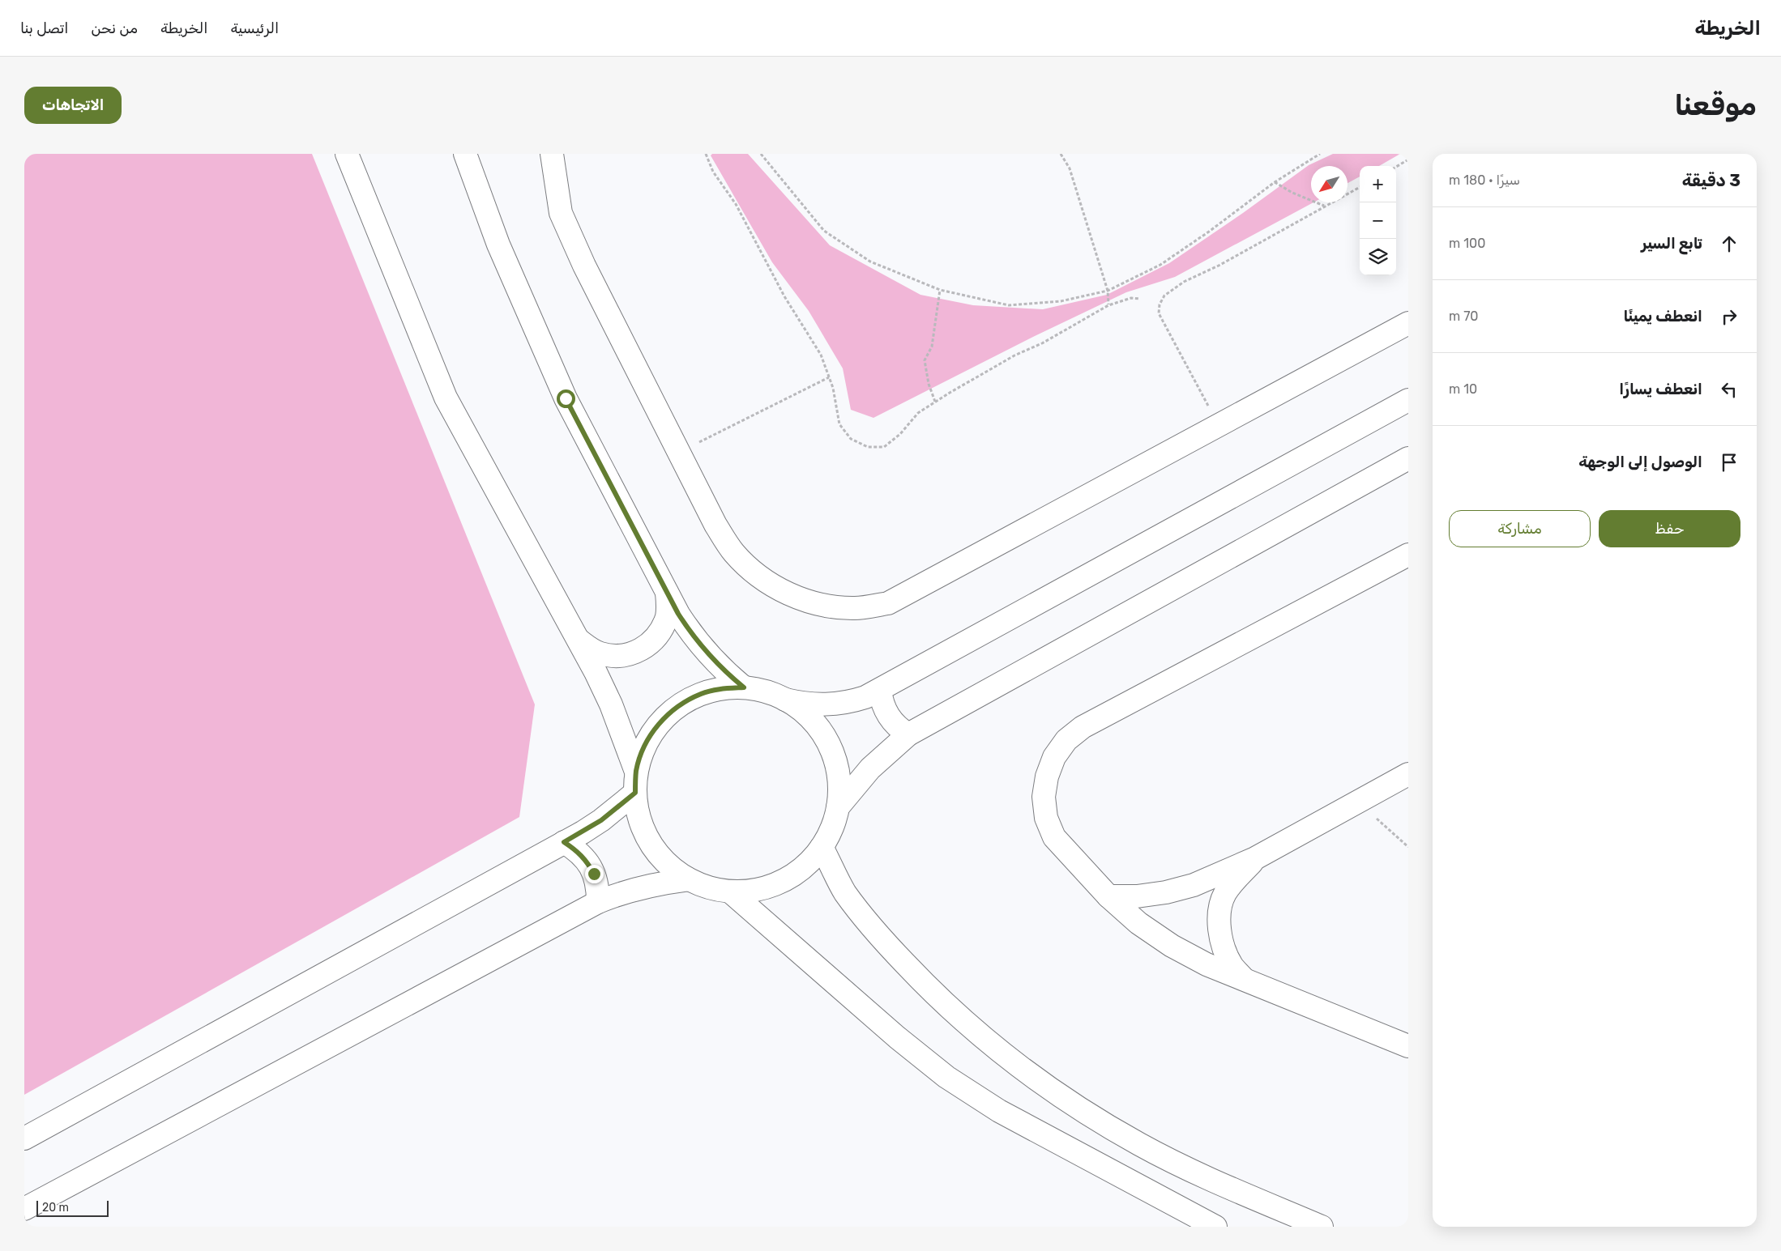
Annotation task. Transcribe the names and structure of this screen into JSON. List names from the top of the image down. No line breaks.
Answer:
{"scale_bar":"20 m","north":"bottom left","page":{"header":"الخريطة","nav":["الرئيسية","الخريطة","من نحن","اتصل بنا"],"buttons":["الاتجاهات",["حفظ","مشاركة"]],"title":"موقعنا","heading":["3 دقيقة","سيرًا · 180 m"],"map_buttons":["+","−"],"list":[["تابع السير","100 m"],["انعطف يمينًا","70 m"],["انعطف يسارًا","10 m"],"الوصول إلى الوجهة"],"scale":"20 m"}}
